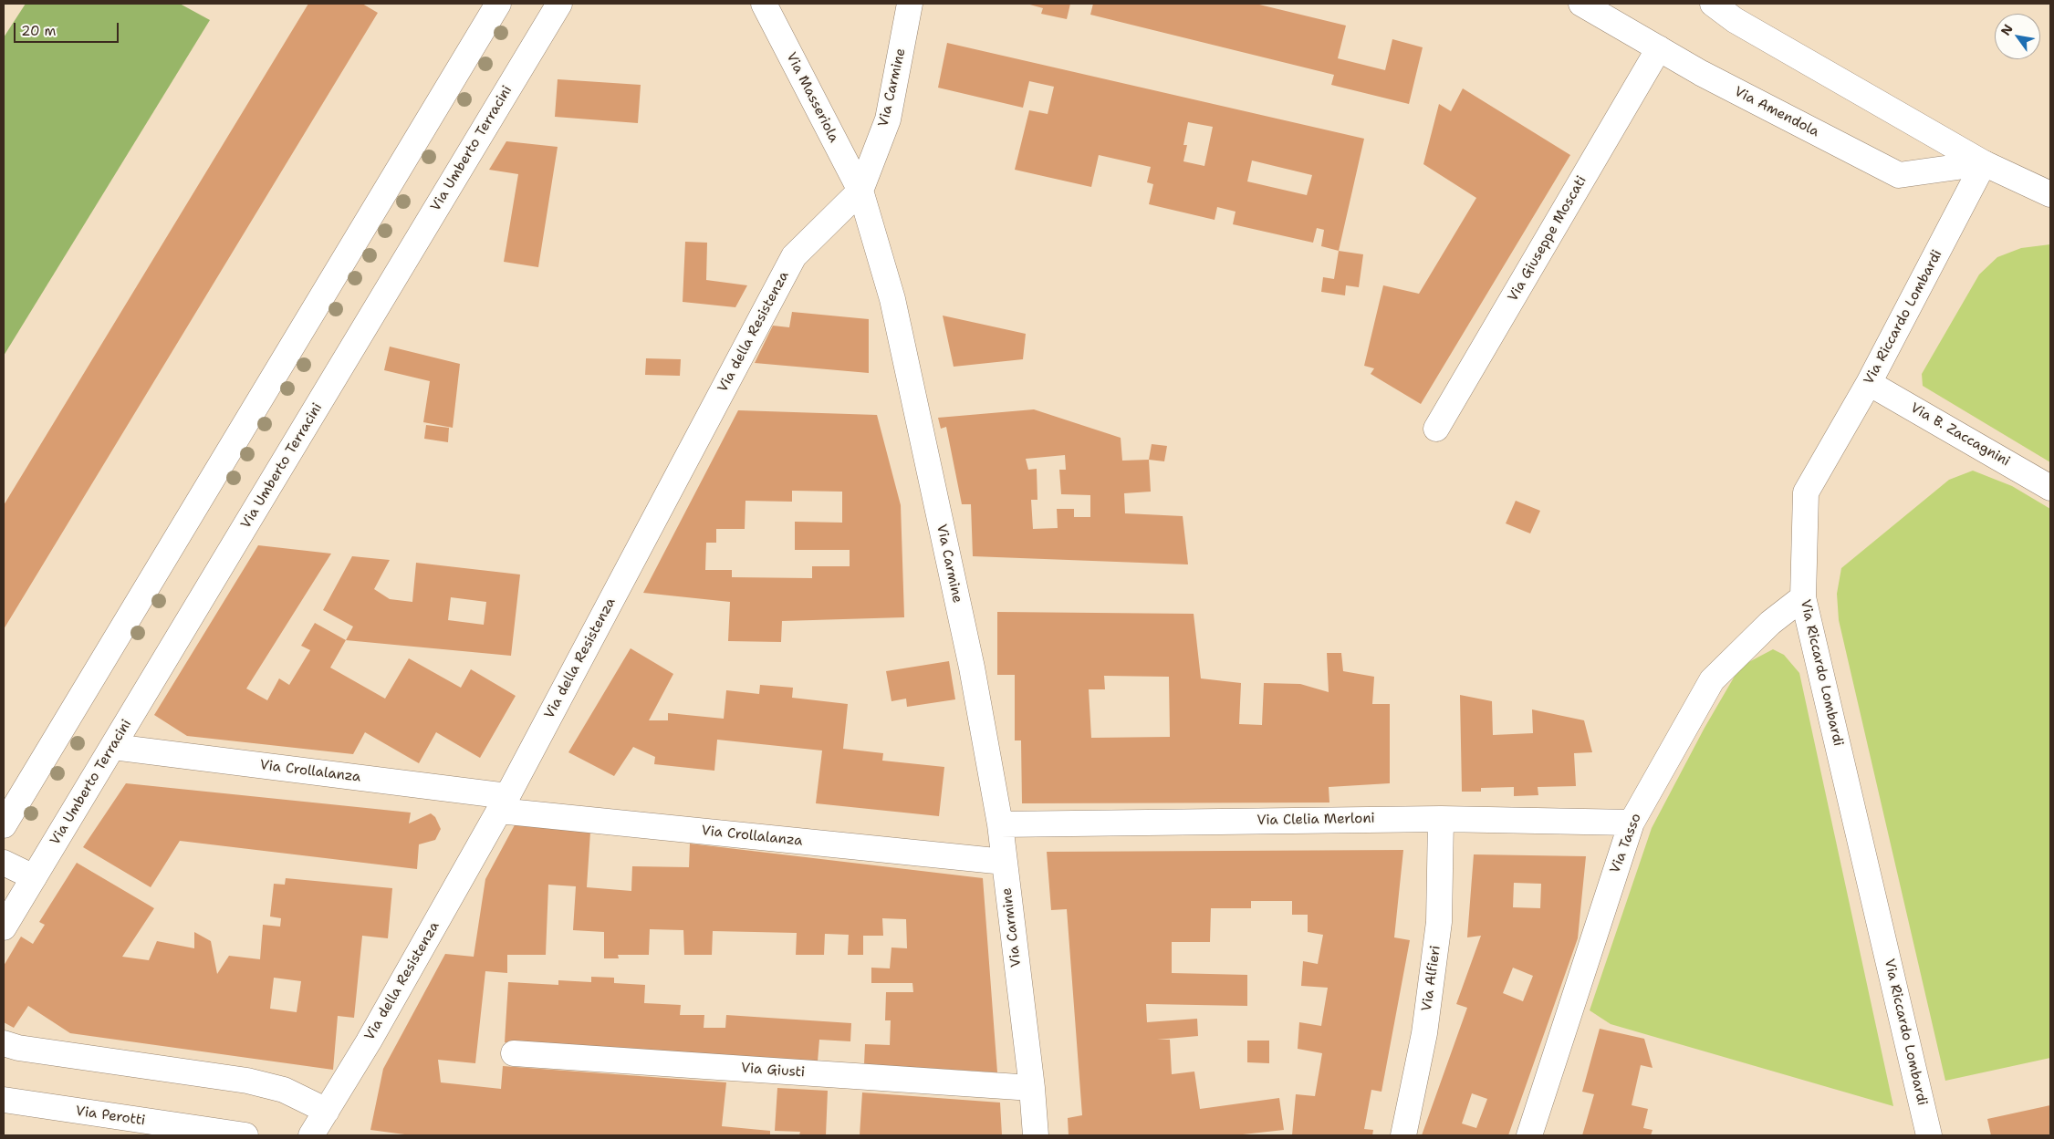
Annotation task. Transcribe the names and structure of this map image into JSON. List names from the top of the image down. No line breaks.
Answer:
{"streets":{"street":["Via Carmine","Via Masseriola","Via Amendola","Via Umberto Terracini","Via Giuseppe Moscati","Via Riccardo Lombardi","Via della Resistenza","Via B. Zaccagnini","Via Crollalanza","Via Clelia Merloni","Via Tasso","Via Alfieri","Via Giusti","Via Perotti"]},"crossings":[["Via Carmine","Via Masseriola"],["Via Carmine","Via della Resistenza"],["Via Carmine","Via Crollalanza"],["Via Carmine","Via Clelia Merloni"],["Via Carmine","Via Giusti"],["Via Masseriola","Via della Resistenza"],["Via Amendola","Via Giuseppe Moscati"],["Via Amendola","Via Riccardo Lombardi"],["Via Umberto Terracini","Via Crollalanza"],["Via Riccardo Lombardi","Via B. Zaccagnini"],["Via Riccardo Lombardi","Via Tasso"],["Via della Resistenza","Via Crollalanza"],["Via Clelia Merloni","Via Tasso"],["Via Clelia Merloni","Via Alfieri"]],"scale_bar":"20 m","north":"top left"}
